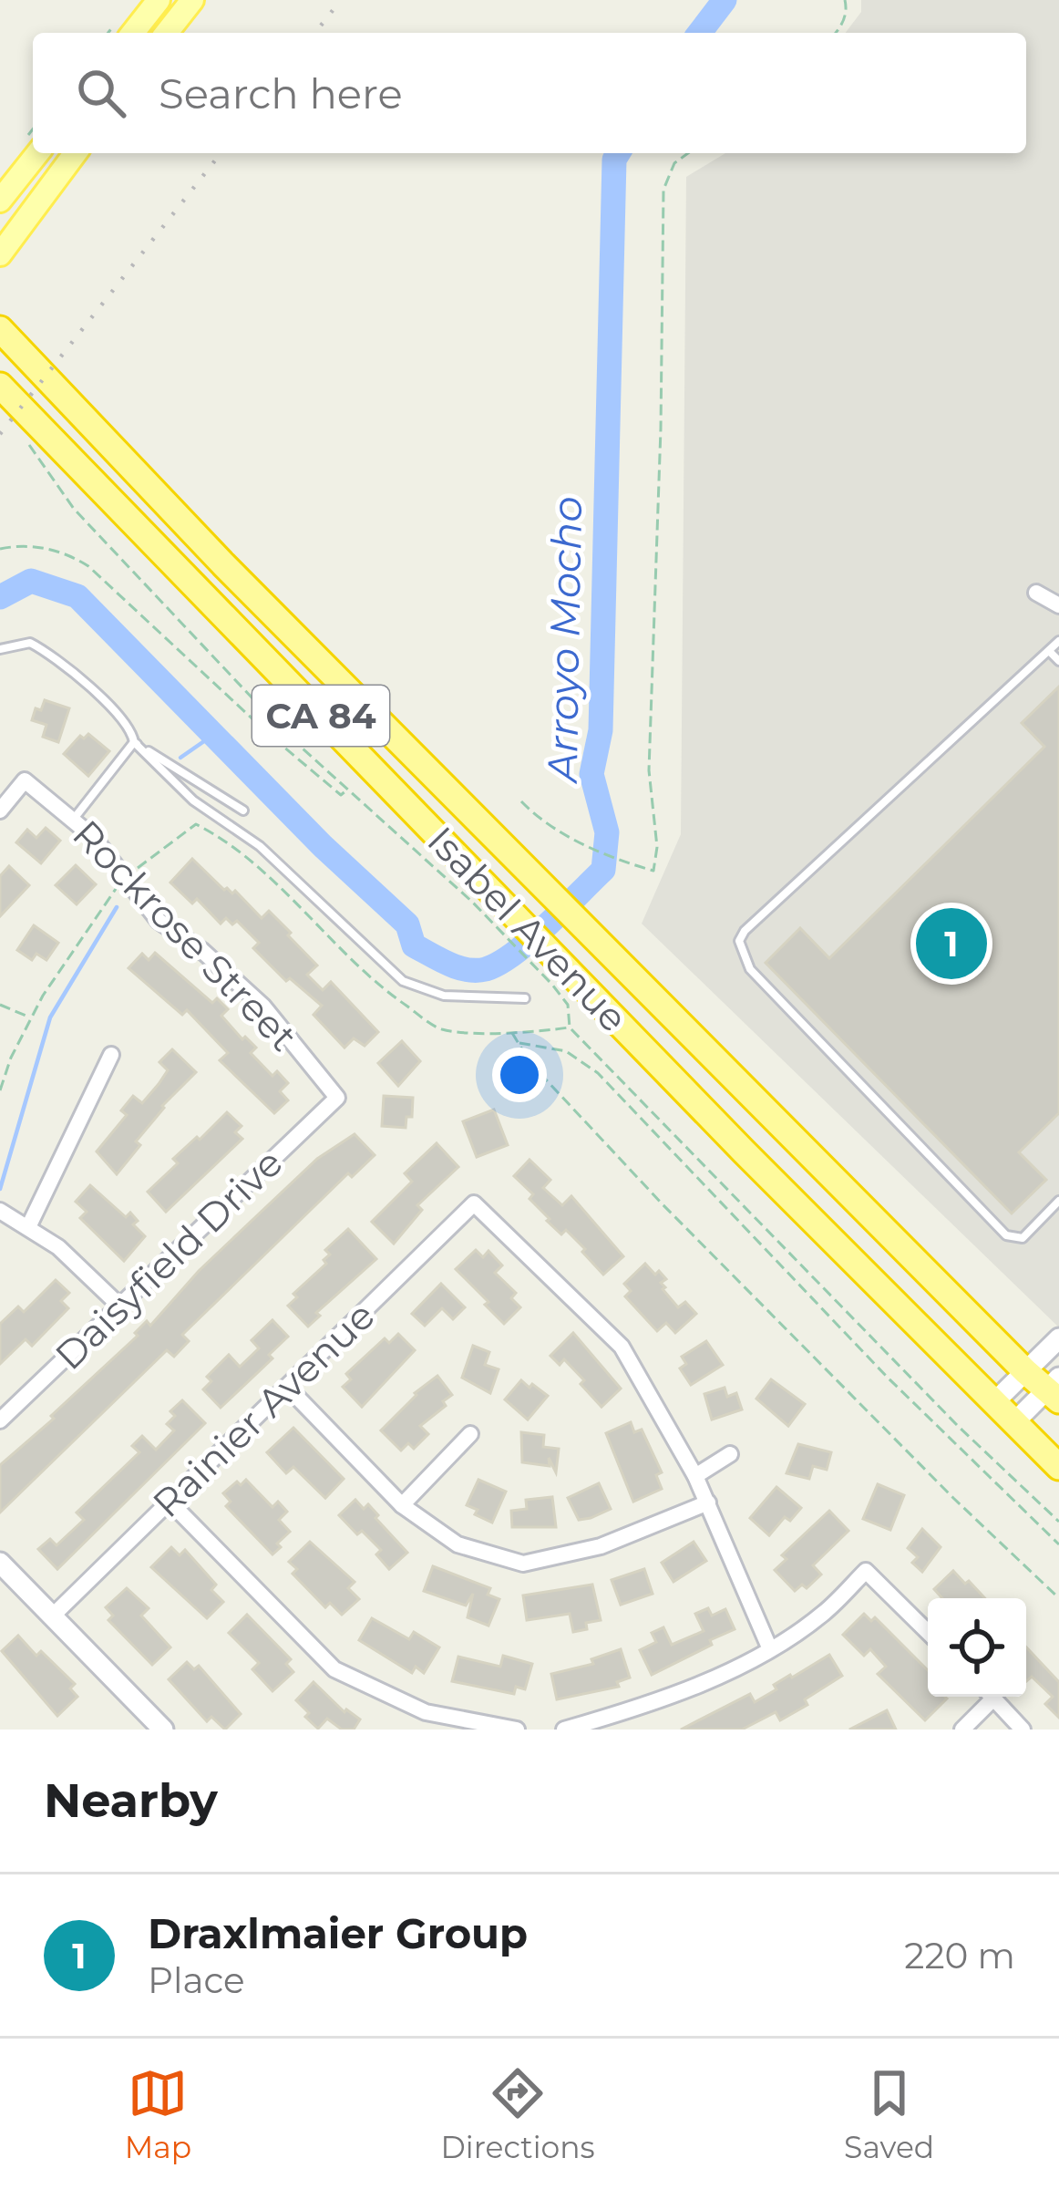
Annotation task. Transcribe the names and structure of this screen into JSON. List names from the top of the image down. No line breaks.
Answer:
{"streets":{"highway":["CA 84","Isabel Avenue"],"street":["Rockrose Street","Daisyfield Drive","Rainier Avenue"]},"crossings":[["Rockrose Street","Daisyfield Drive"]],"water":["Arroyo Mocho"],"page":{"search":"Search here","pins":"1","heading":"Nearby","list":[{"mark":"1","name":"Draxlmaier Group","note":"Place","value":"220 m"}],"nav":["Map","Directions","Saved"]}}
